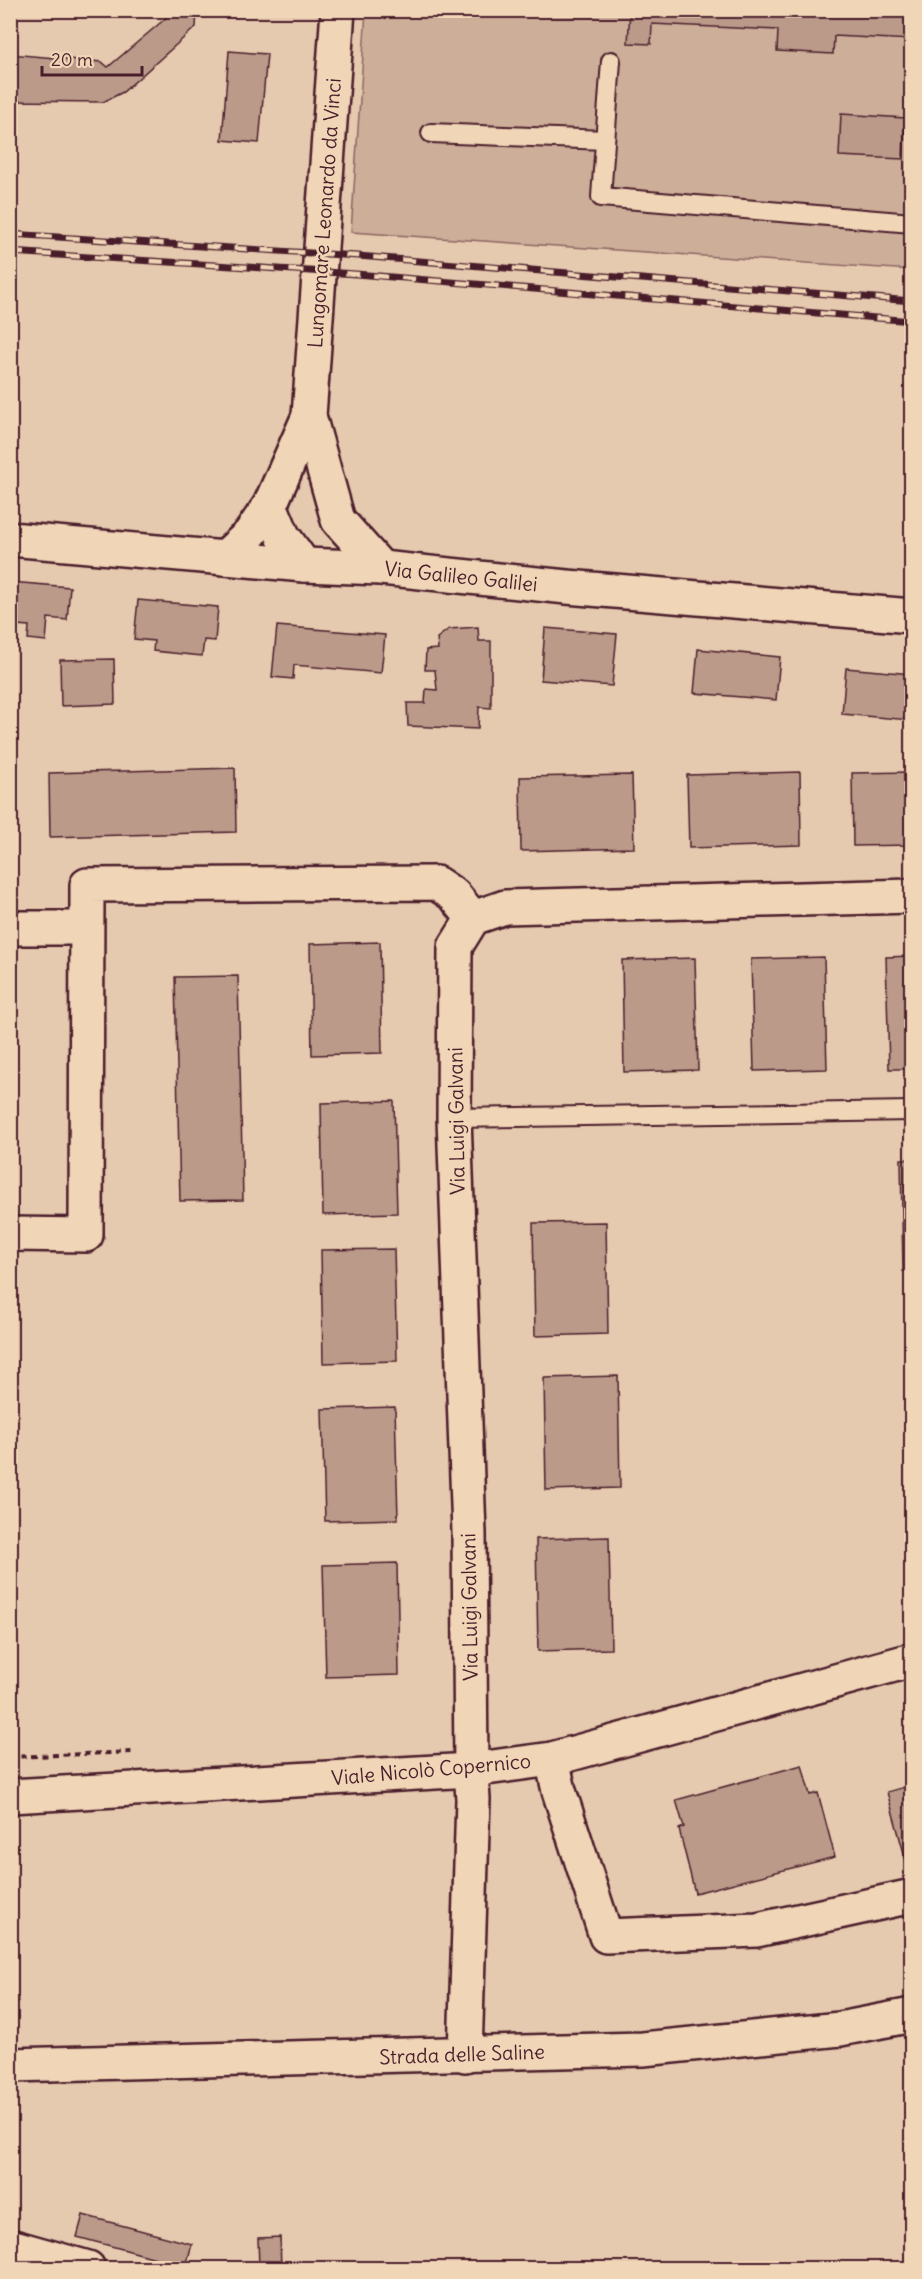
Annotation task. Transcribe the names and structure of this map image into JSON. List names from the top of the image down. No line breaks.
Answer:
{"streets":{"street":["Lungomare Leonardo da Vinci","Via Galileo Galilei","Via Luigi Galvani","Viale Nicolò Copernico","Strada delle Saline"]},"crossings":[["Lungomare Leonardo da Vinci","Via Galileo Galilei"],["Via Luigi Galvani","Viale Nicolò Copernico"],["Via Luigi Galvani","Strada delle Saline"]],"scale_bar":"20 m"}
